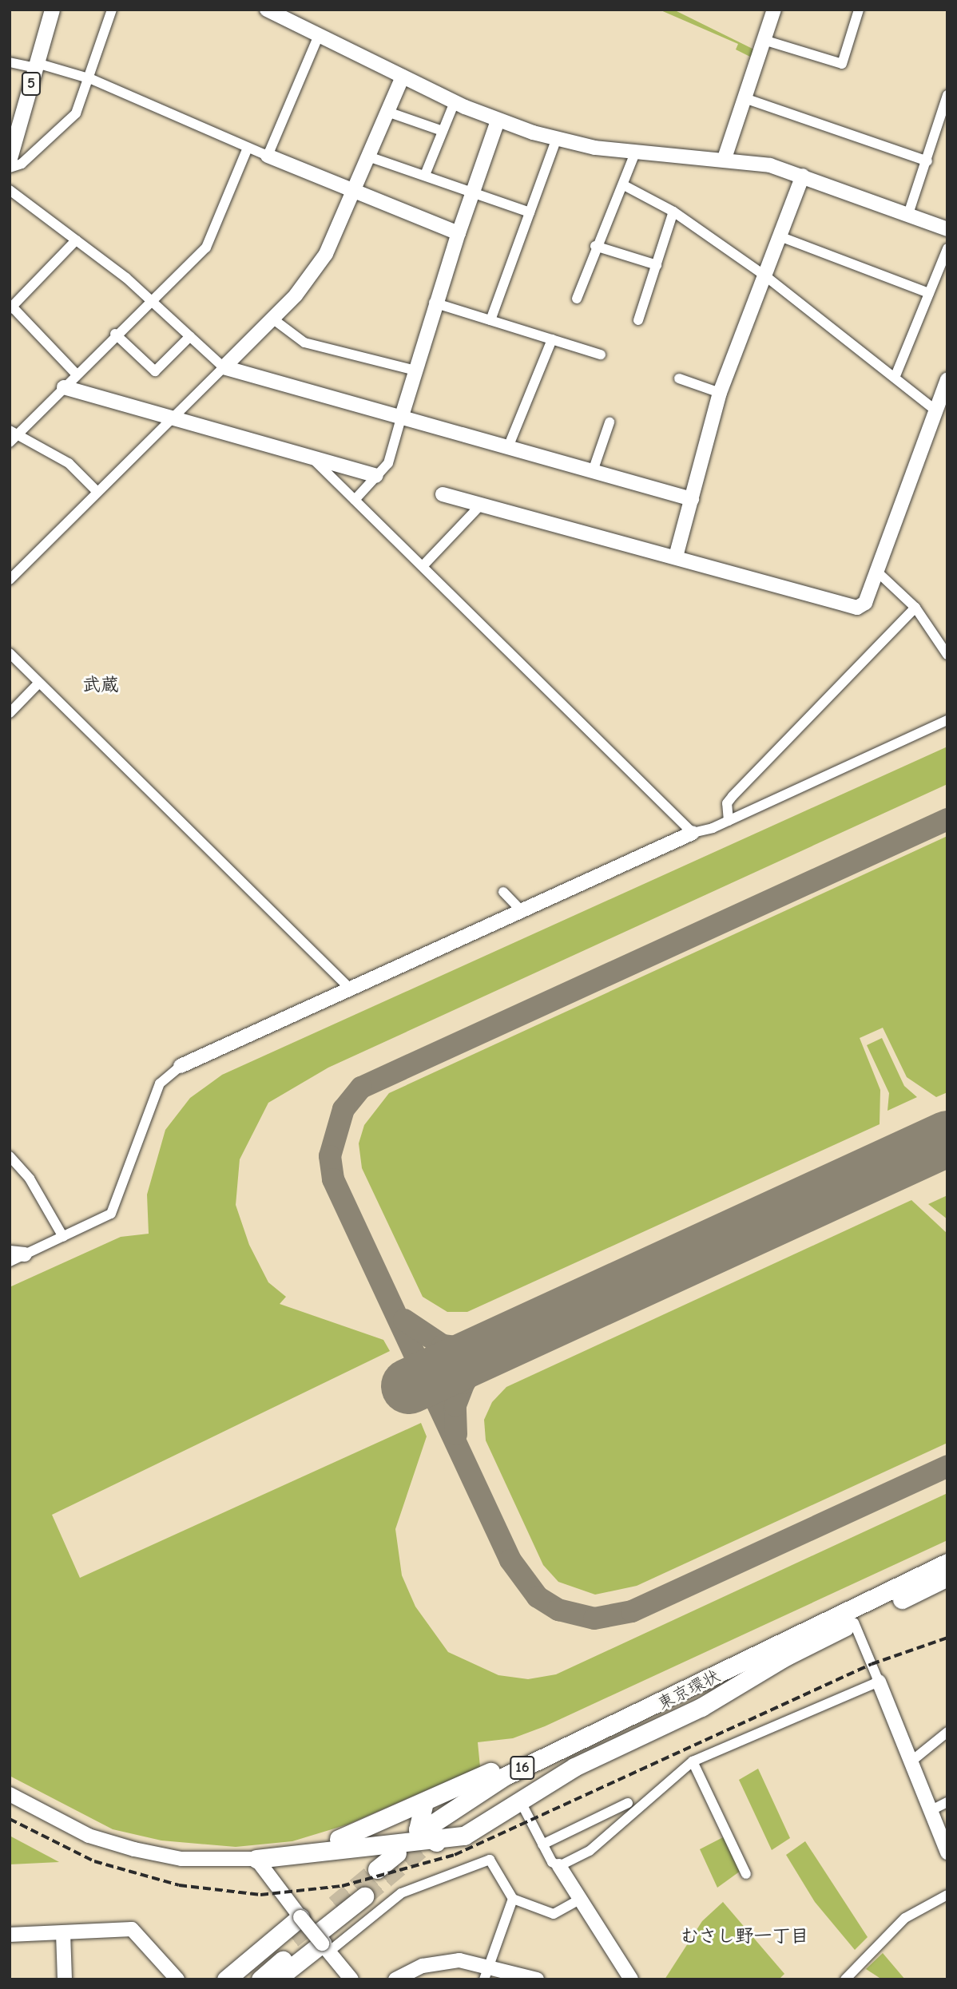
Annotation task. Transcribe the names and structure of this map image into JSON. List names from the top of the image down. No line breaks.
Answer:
{"streets":{"highway":["東京環状","16"],"main road":["5"]},"districts":["武蔵","むさし野一丁目"]}
